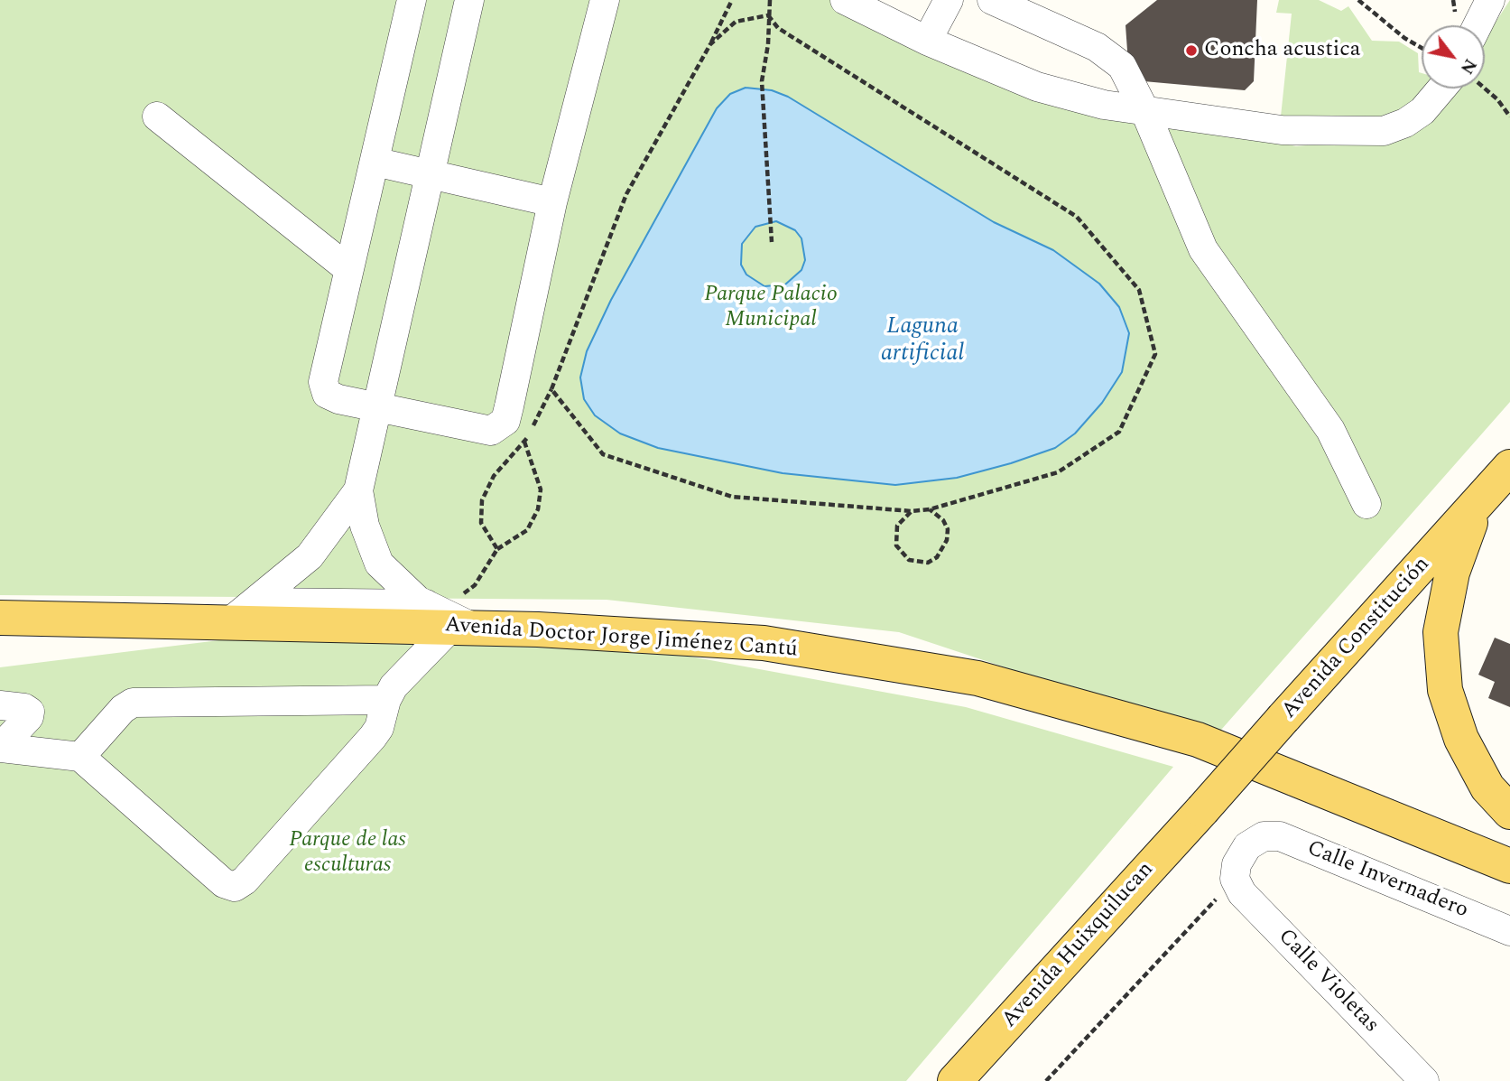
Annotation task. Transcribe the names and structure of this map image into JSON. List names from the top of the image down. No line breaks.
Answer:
{"streets":{"main road":["Avenida Doctor Jorge Jiménez Cantú","Avenida Constitución","Avenida Huixquilucan"],"street":["Calle Invernadero","Calle Violetas"]},"crossings":[["Avenida Constitución","Avenida Huixquilucan"],["Calle Invernadero","Calle Violetas"]],"water":["Laguna artificial"],"parks":["Parque Palacio Municipal","Parque de las esculturas"],"places":["Concha acustica"],"north":"bottom right"}
